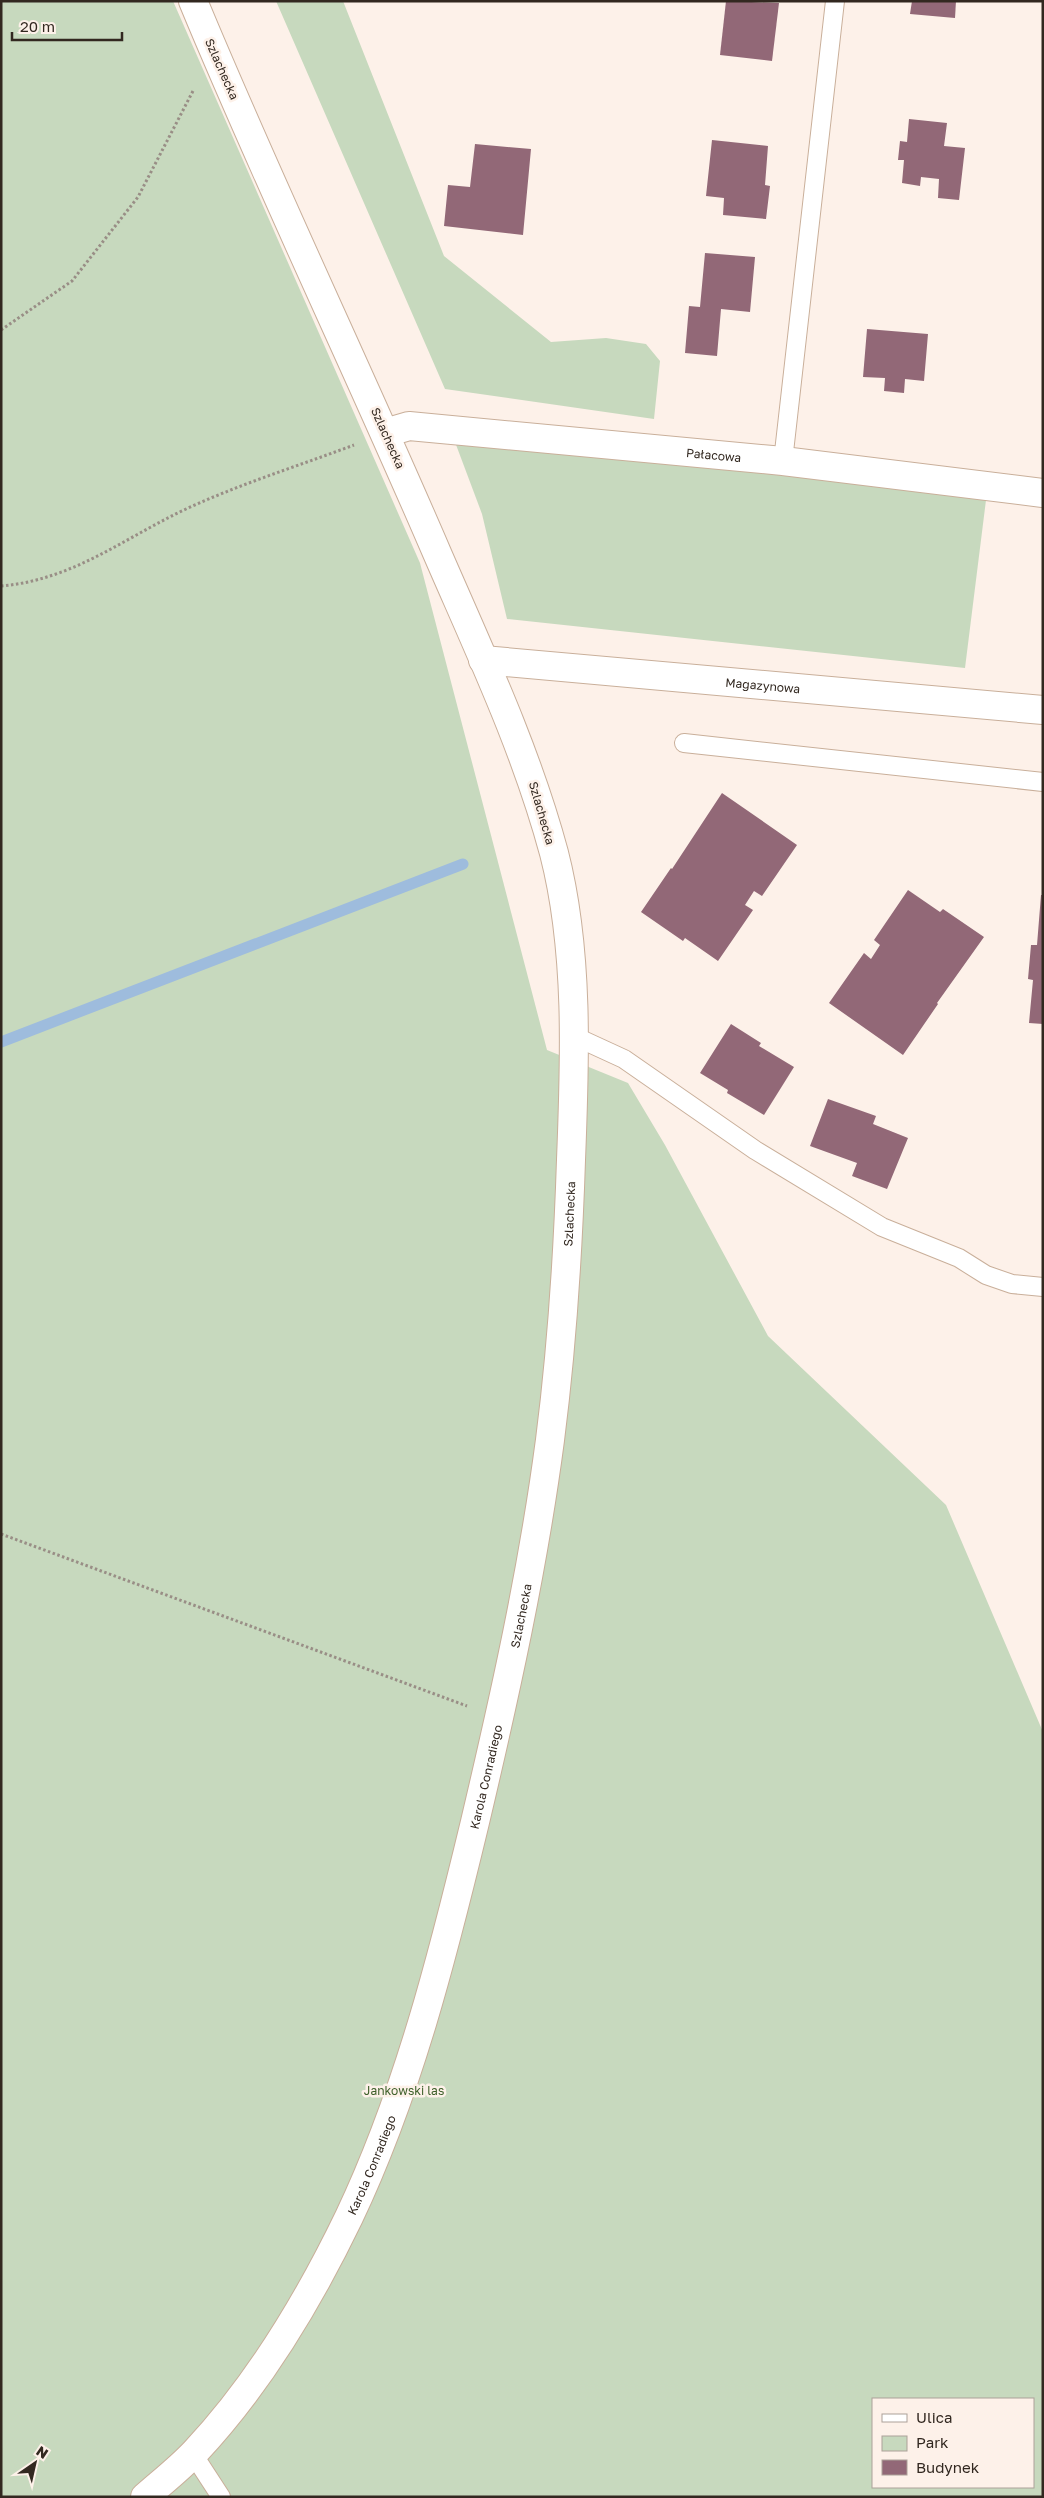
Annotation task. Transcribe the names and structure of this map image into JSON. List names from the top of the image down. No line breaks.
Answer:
{"streets":{"street":["Szlachecka","Pałacowa","Magazynowa","Karola Conradiego"]},"crossings":[["Szlachecka","Pałacowa"],["Szlachecka","Magazynowa"],["Szlachecka","Karola Conradiego"]],"parks":["Jankowski las"],"legend":["Ulica","Park","Budynek"],"scale_bar":"20 m","north":"top right"}
